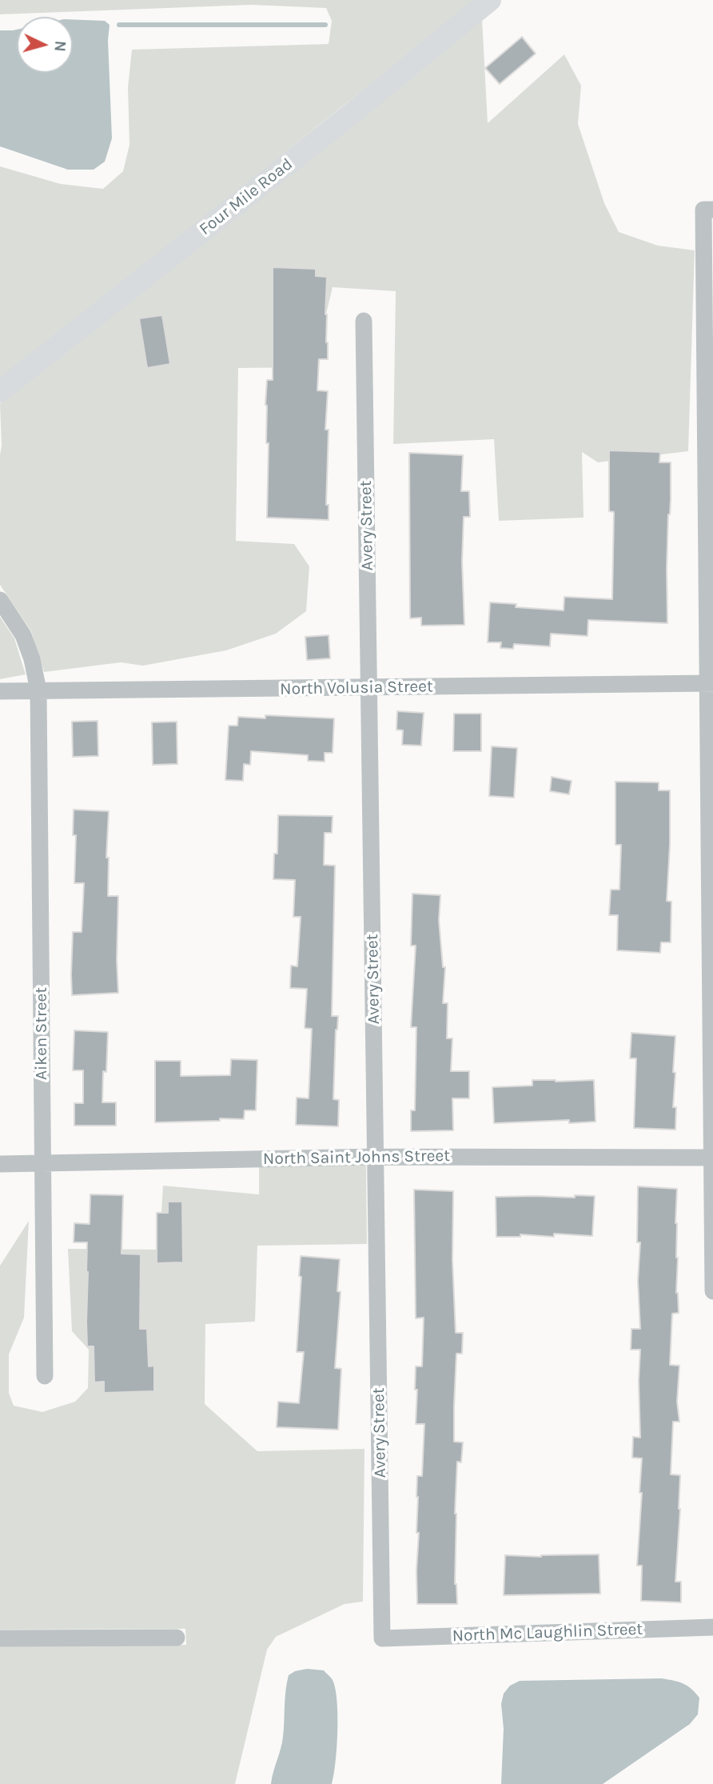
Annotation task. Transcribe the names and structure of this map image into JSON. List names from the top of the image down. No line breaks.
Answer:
{"streets":{"main road":["Four Mile Road"],"street":["Avery Street","North Volusia Street","Aiken Street","North Saint Johns Street","North Mc Laughlin Street"]},"crossings":[["Avery Street","North Volusia Street"],["Avery Street","North Saint Johns Street"],["Avery Street","North Mc Laughlin Street"],["North Volusia Street","Aiken Street"],["Aiken Street","North Saint Johns Street"]],"north":"right"}
